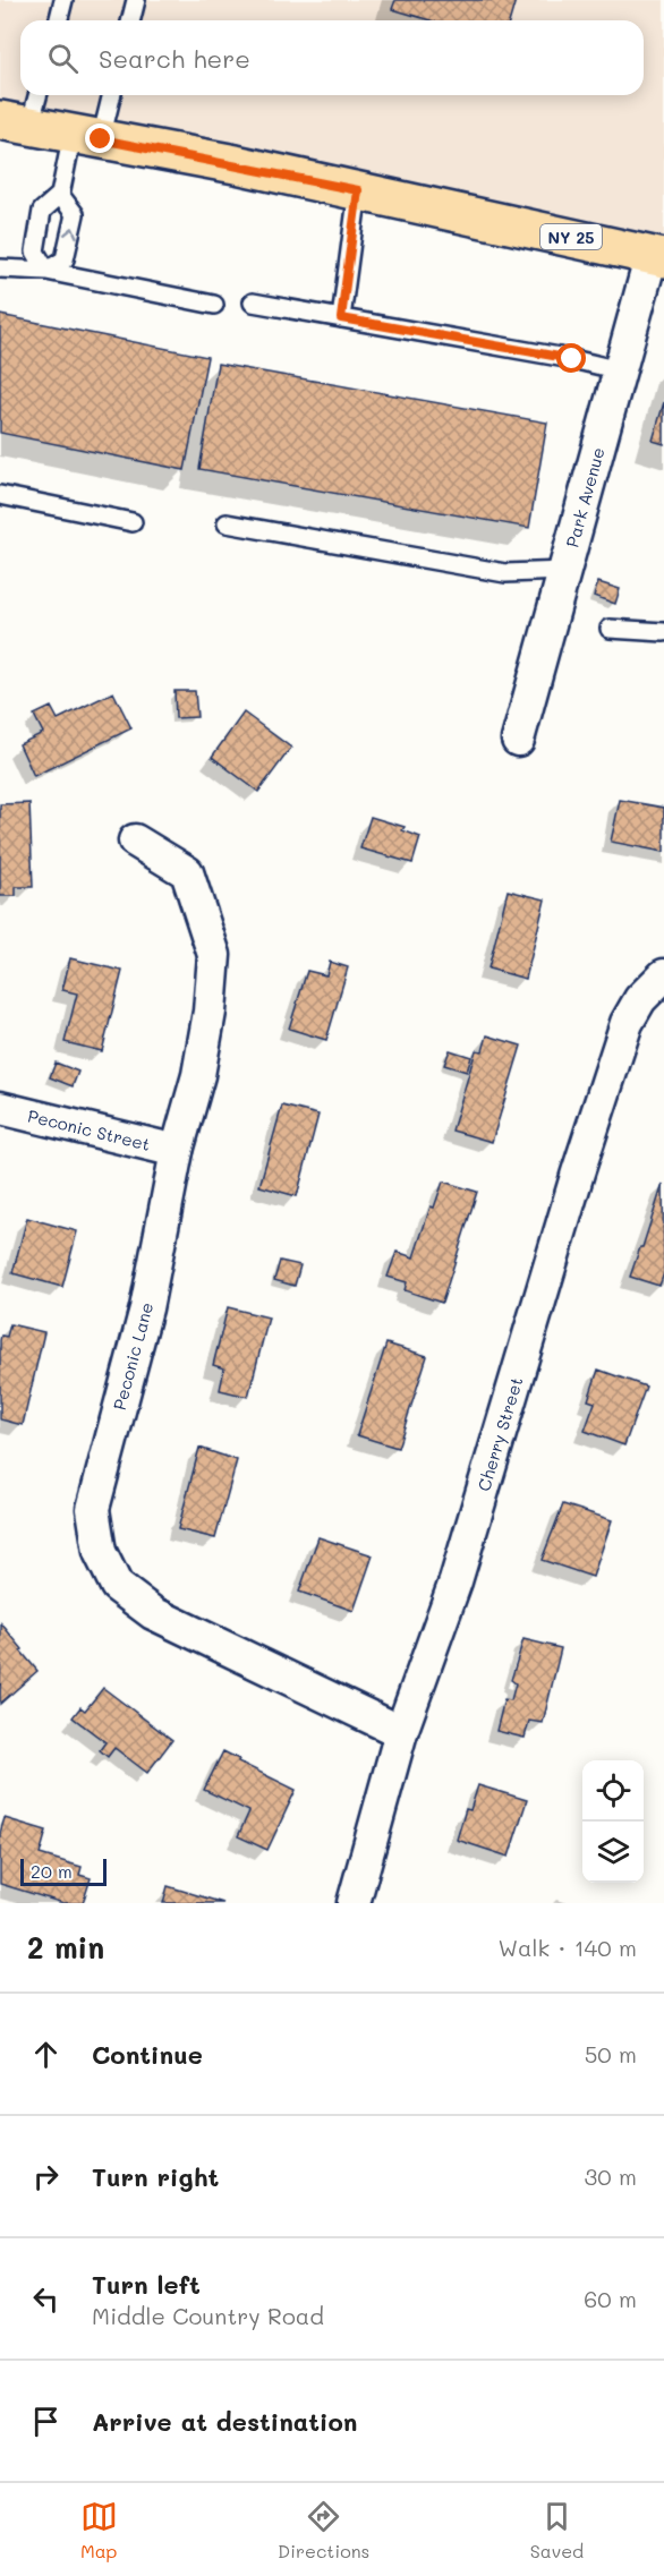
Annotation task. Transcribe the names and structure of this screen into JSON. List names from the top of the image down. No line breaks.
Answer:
{"streets":{"main road":["NY 25"],"street":["Park Avenue","Peconic Street","Peconic Lane","Cherry Street"]},"crossings":[["NY 25","Park Avenue"],["Peconic Street","Peconic Lane"],["Peconic Lane","Cherry Street"]],"scale_bar":"20 m","page":{"search":"Search here","scale":"20 m","heading":["2 min","Walk · 140 m"],"list":[["Continue","50 m"],["Turn right","30 m"],["Turn left","Middle Country Road","60 m"],"Arrive at destination"],"nav":["Map","Directions","Saved"]}}
